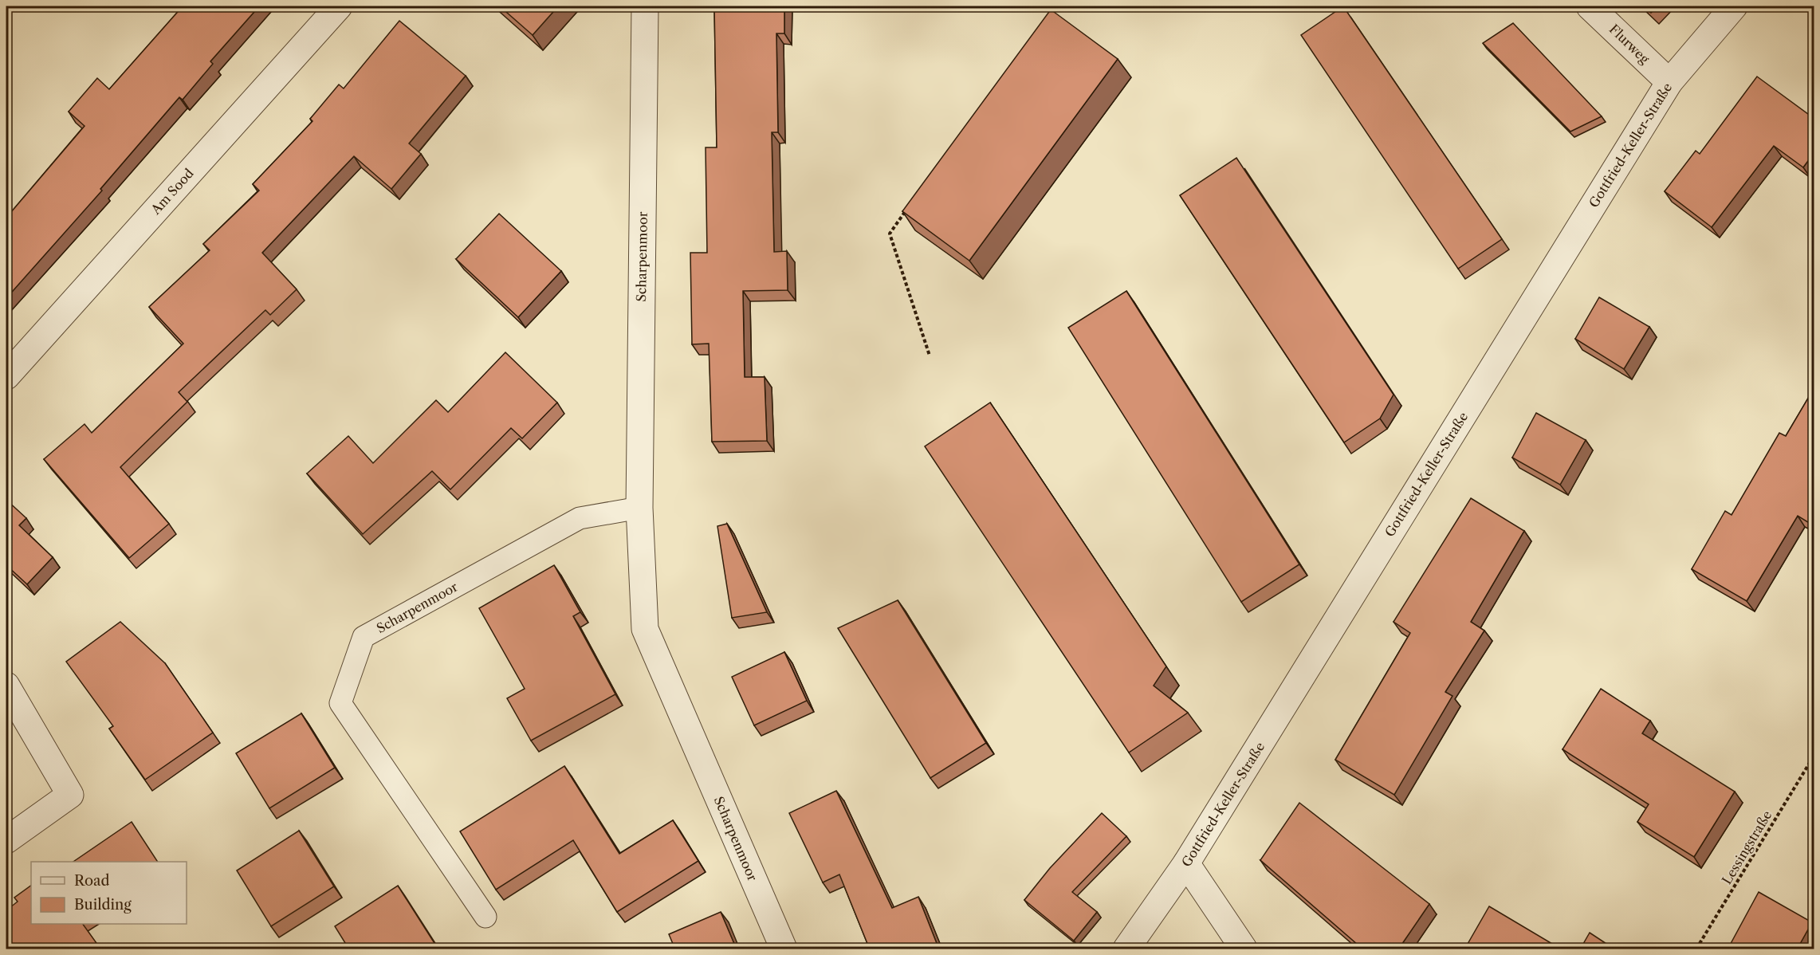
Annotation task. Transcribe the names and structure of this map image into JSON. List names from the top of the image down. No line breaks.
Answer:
{"streets":{"street":["Flurweg","Gottfried-Keller-Straße","Am Sood","Scharpenmoor"],"path":["Lessingstraße"]},"crossings":[["Flurweg","Gottfried-Keller-Straße"]],"legend":["Road","Building"]}
